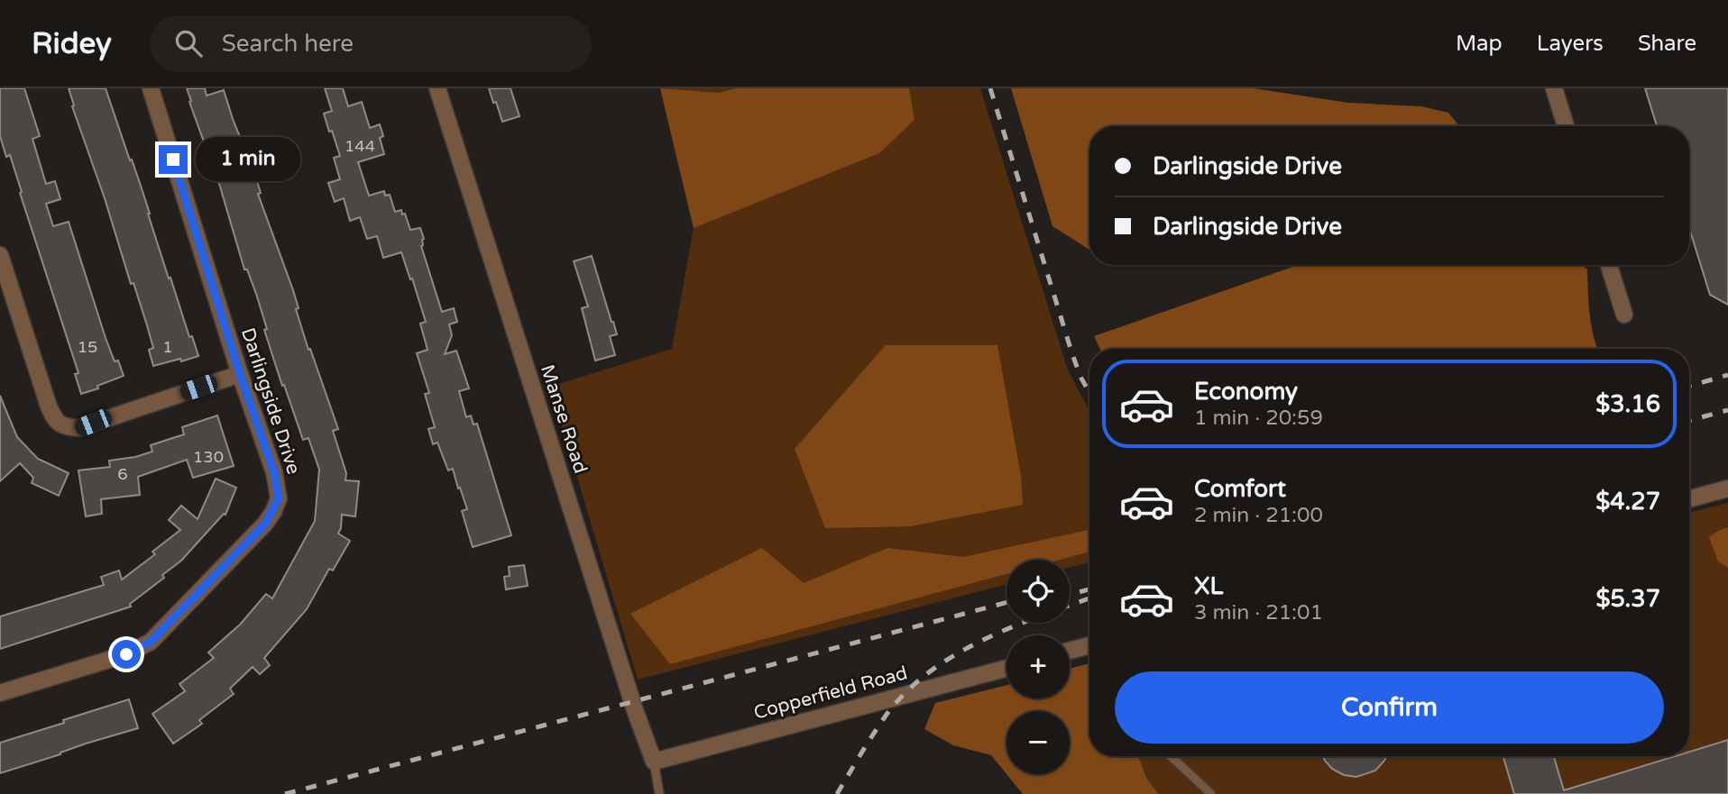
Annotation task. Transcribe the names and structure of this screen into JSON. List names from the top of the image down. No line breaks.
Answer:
{"streets":{"street":["Darlingside Drive","Manse Road","Copperfield Road"]},"crossings":[["Manse Road","Copperfield Road"]],"house_numbers":["144","15","1","130","6"],"page":{"header":"Ridey","search":"Search here","nav":["Map","Layers","Share"],"banner":["Darlingside Drive","Darlingside Drive"],"bubble":"1 min","list":[{"name":"Economy","note":"1 min · 20:59","value":"$3.16"},{"name":"Comfort","note":"2 min · 21:00","value":"$4.27"},{"name":"XL","note":"3 min · 21:01","value":"$5.37"}],"map_buttons":["+","−"],"buttons":"Confirm"}}
